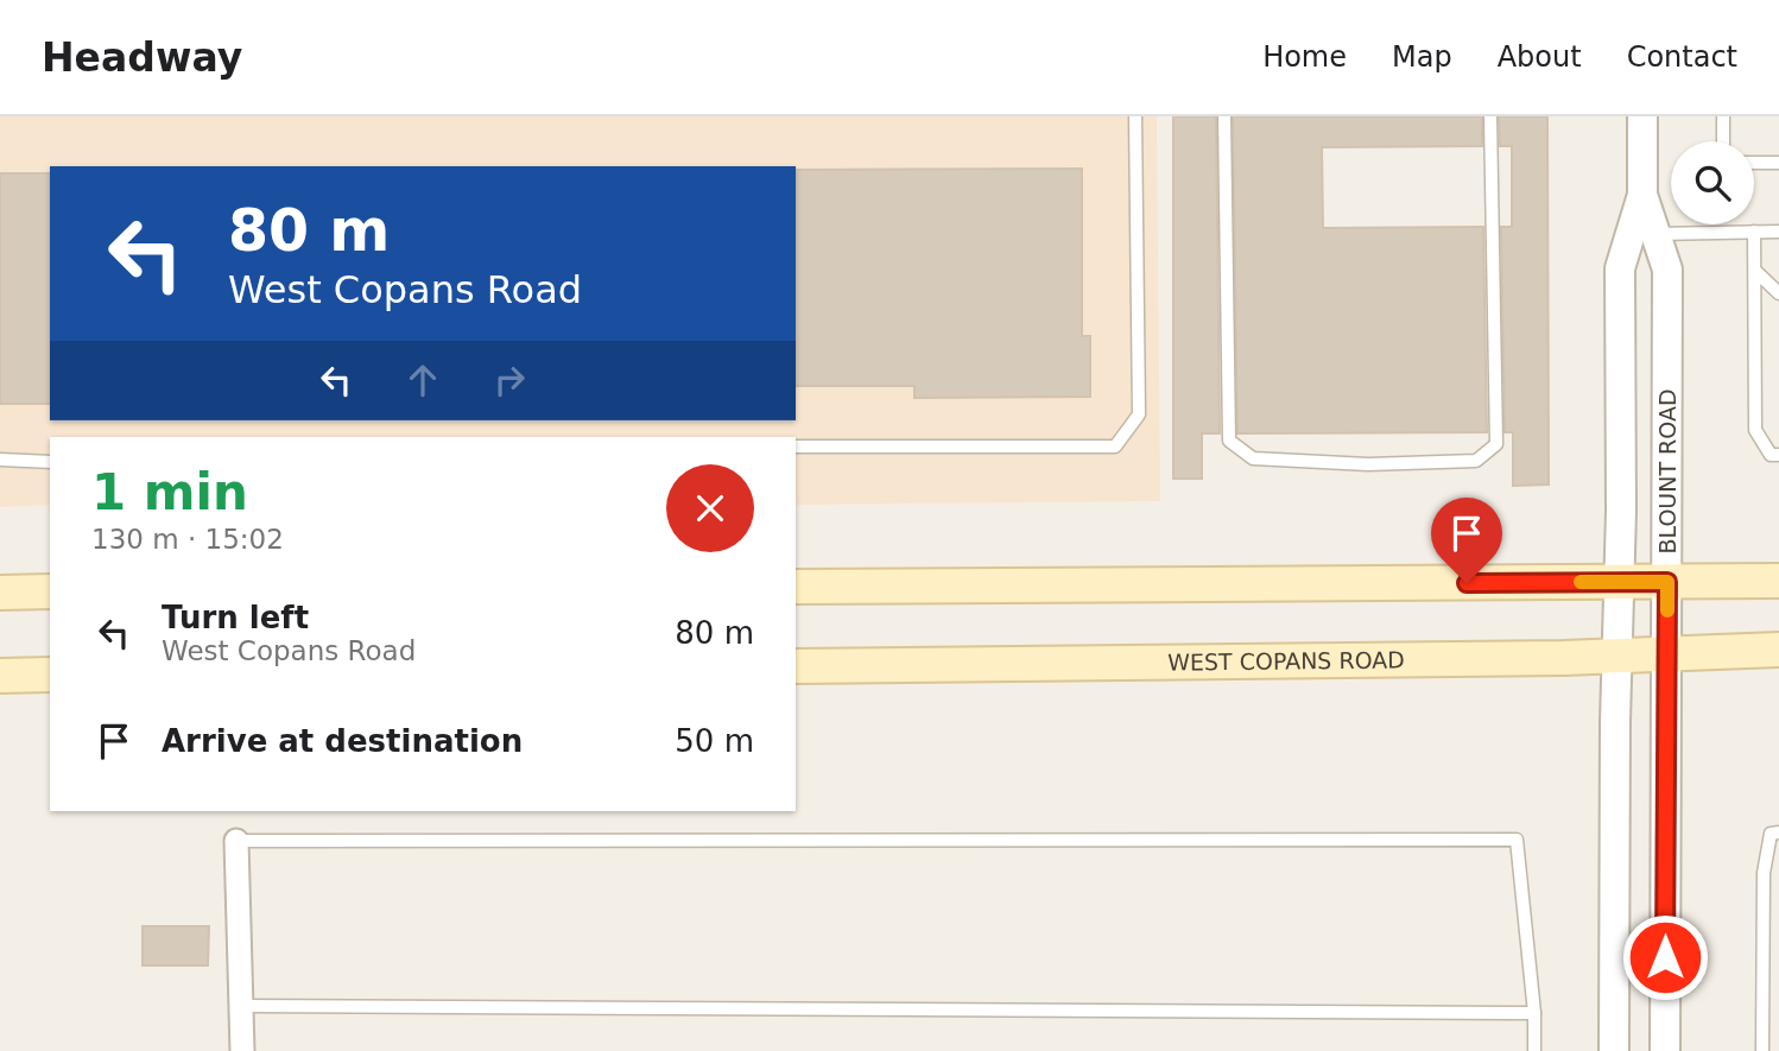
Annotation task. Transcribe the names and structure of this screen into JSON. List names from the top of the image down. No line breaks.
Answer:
{"streets":{"main road":["WEST COPANS ROAD"],"street":["BLOUNT ROAD"]},"crossings":[["BLOUNT ROAD","WEST COPANS ROAD"]],"page":{"header":"Headway","nav":["Home","Map","About","Contact"],"turn":["80 m","West Copans Road"],"heading":["1 min","130 m · 15:02"],"list":[{"name":"Turn left","note":"West Copans Road","value":"80 m"},{"name":"Arrive at destination","value":"50 m"}]}}
